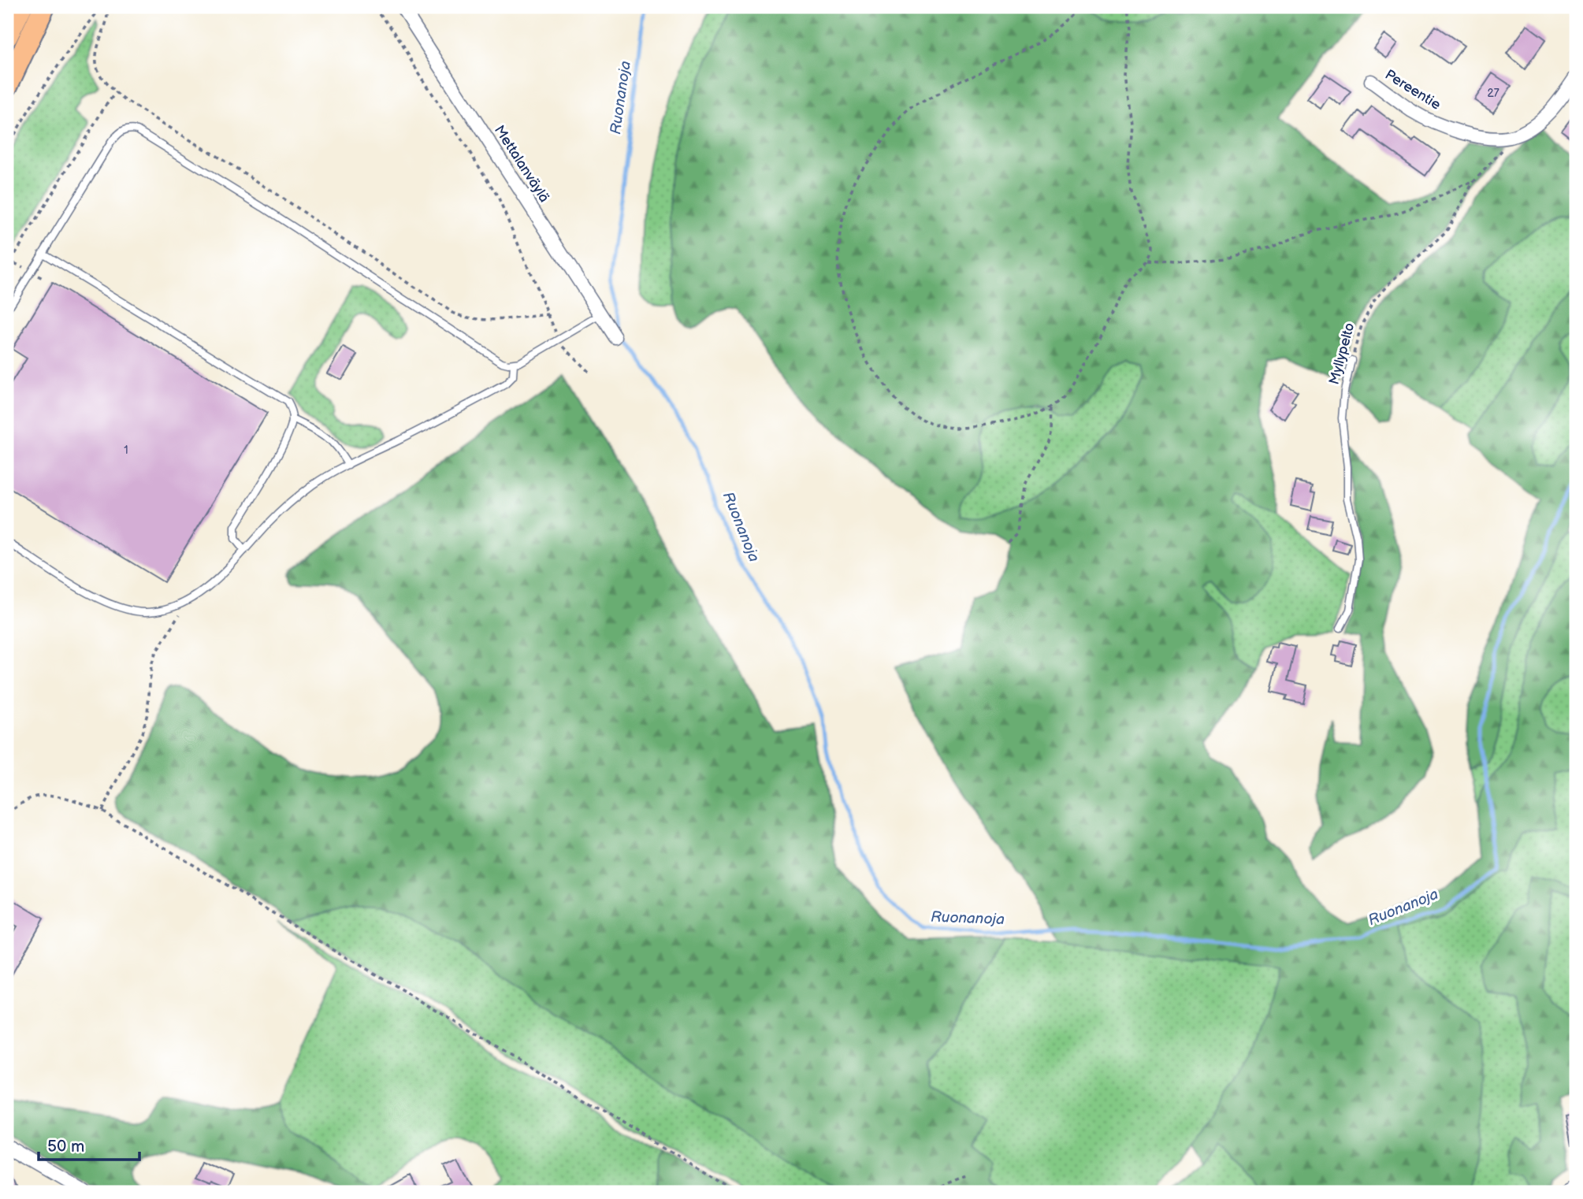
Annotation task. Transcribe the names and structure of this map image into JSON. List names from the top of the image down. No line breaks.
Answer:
{"streets":{"street":["Pereentie","Mettalanväylä"],"lane":["Myllypelto"]},"crossings":[["Pereentie","Myllypelto"]],"water":["Ruonanoja"],"house_numbers":["27","1"],"scale_bar":"50 m"}
